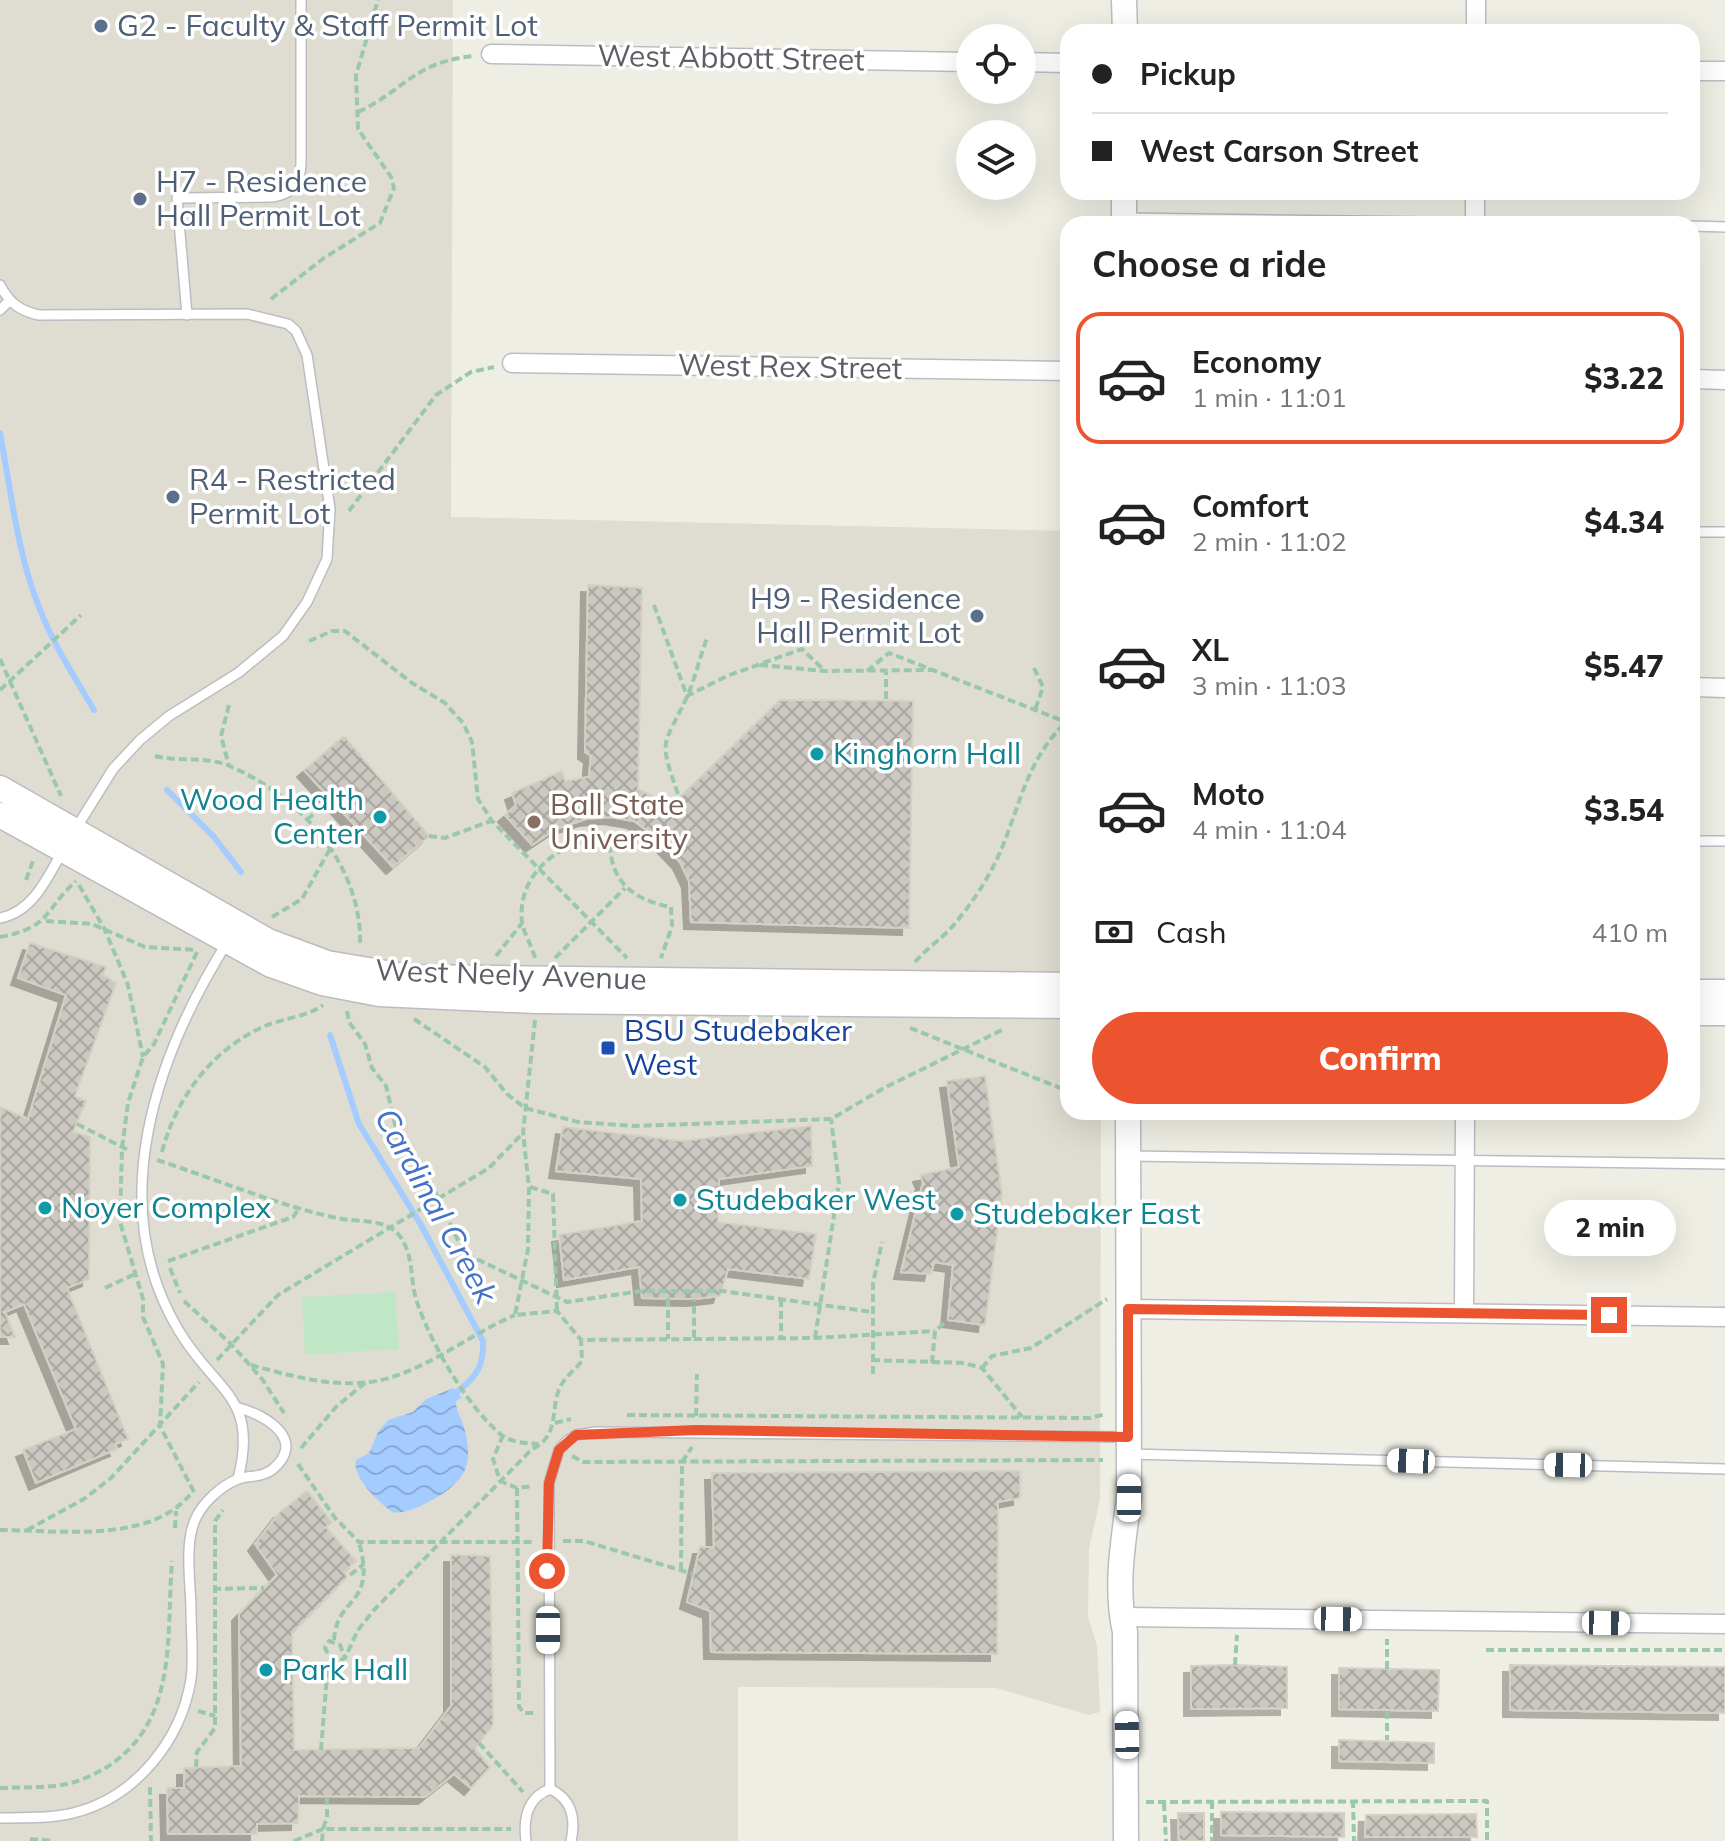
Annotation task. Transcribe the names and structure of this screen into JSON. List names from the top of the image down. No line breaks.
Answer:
{"streets":{"street":["West Abbott Street","West Rex Street","West Neely Avenue"]},"water":["Cardinal Creek"],"places":{"other":["G2 - Faculty & Staff Permit Lot","H7 - Residence Hall Permit Lot","R4 - Restricted Permit Lot","H9 - Residence Hall Permit Lot","Kinghorn Hall","Wood Health Center","Ball State University","Studebaker West","Noyer Complex","Studebaker East","Park Hall"],"transit":["BSU Studebaker West"]},"page":{"banner":["Pickup","West Carson Street"],"heading":"Choose a ride","list":[{"name":"Economy","note":"1 min · 11:01","value":"$3.22"},{"name":"Comfort","note":"2 min · 11:02","value":"$4.34"},{"name":"XL","note":"3 min · 11:03","value":"$5.47"},{"name":"Moto","note":"4 min · 11:04","value":"$3.54"}],"pay":["Cash","410 m"],"buttons":"Confirm","bubble":"2 min"}}
